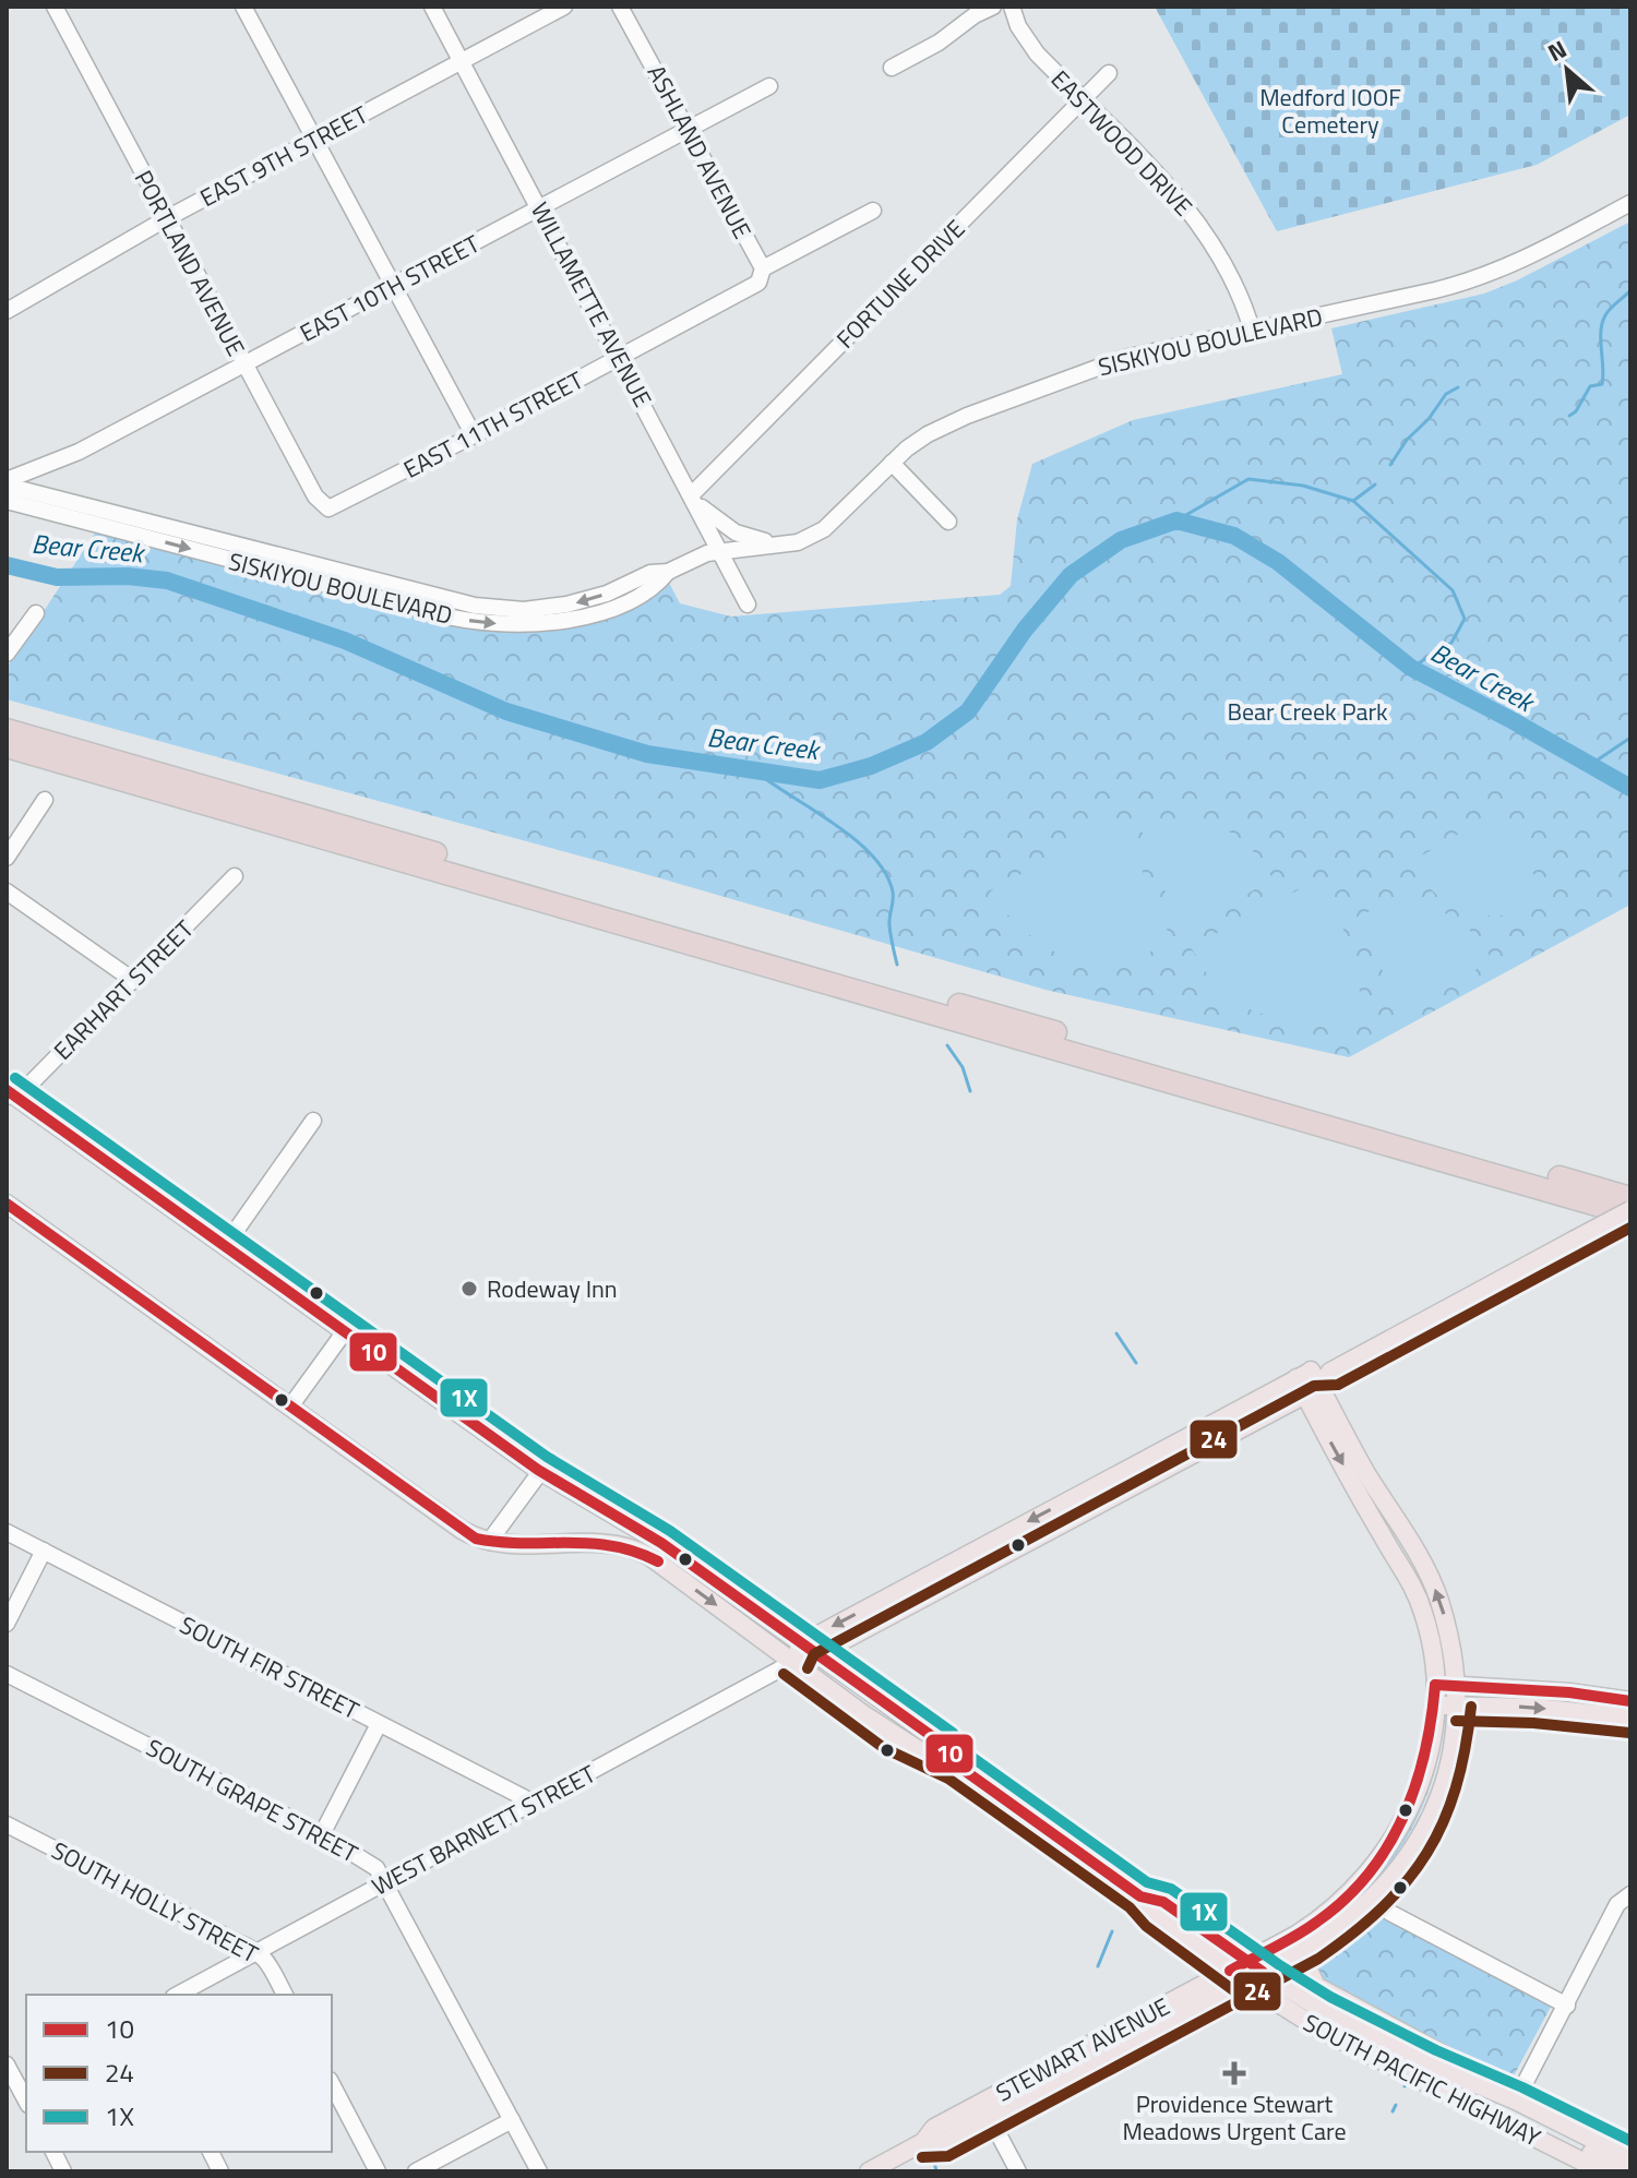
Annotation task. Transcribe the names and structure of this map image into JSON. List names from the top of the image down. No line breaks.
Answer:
{"streets":{"main road":["STEWART AVENUE","SOUTH PACIFIC HIGHWAY"],"street":["EASTWOOD DRIVE","ASHLAND AVENUE","EAST 9TH STREET","PORTLAND AVENUE","FORTUNE DRIVE","EAST 10TH STREET","WILLAMETTE AVENUE","SISKIYOU BOULEVARD","EAST 11TH STREET","EARHART STREET","SOUTH FIR STREET","SOUTH GRAPE STREET","WEST BARNETT STREET","SOUTH HOLLY STREET"]},"crossings":[["EASTWOOD DRIVE","FORTUNE DRIVE"],["EASTWOOD DRIVE","SISKIYOU BOULEVARD"],["ASHLAND AVENUE","EAST 10TH STREET"],["ASHLAND AVENUE","EAST 11TH STREET"],["EAST 9TH STREET","PORTLAND AVENUE"],["EAST 9TH STREET","WILLAMETTE AVENUE"],["PORTLAND AVENUE","EAST 10TH STREET"],["PORTLAND AVENUE","EAST 11TH STREET"],["FORTUNE DRIVE","WILLAMETTE AVENUE"],["EAST 10TH STREET","WILLAMETTE AVENUE"],["EAST 10TH STREET","SISKIYOU BOULEVARD"],["WILLAMETTE AVENUE","SISKIYOU BOULEVARD"],["WILLAMETTE AVENUE","EAST 11TH STREET"],["SOUTH FIR STREET","WEST BARNETT STREET"],["SOUTH GRAPE STREET","WEST BARNETT STREET"],["WEST BARNETT STREET","SOUTH HOLLY STREET"],["STEWART AVENUE","SOUTH PACIFIC HIGHWAY"]],"water":["Bear Creek"],"parks":["Medford IOOF Cemetery","Bear Creek Park"],"places":{"other":["Rodeway Inn"],"health":["Providence Stewart Meadows Urgent Care"]},"lines":["transit line 1X","transit line 10","transit line 24"],"legend":["10","24","1X"],"north":"top left"}
